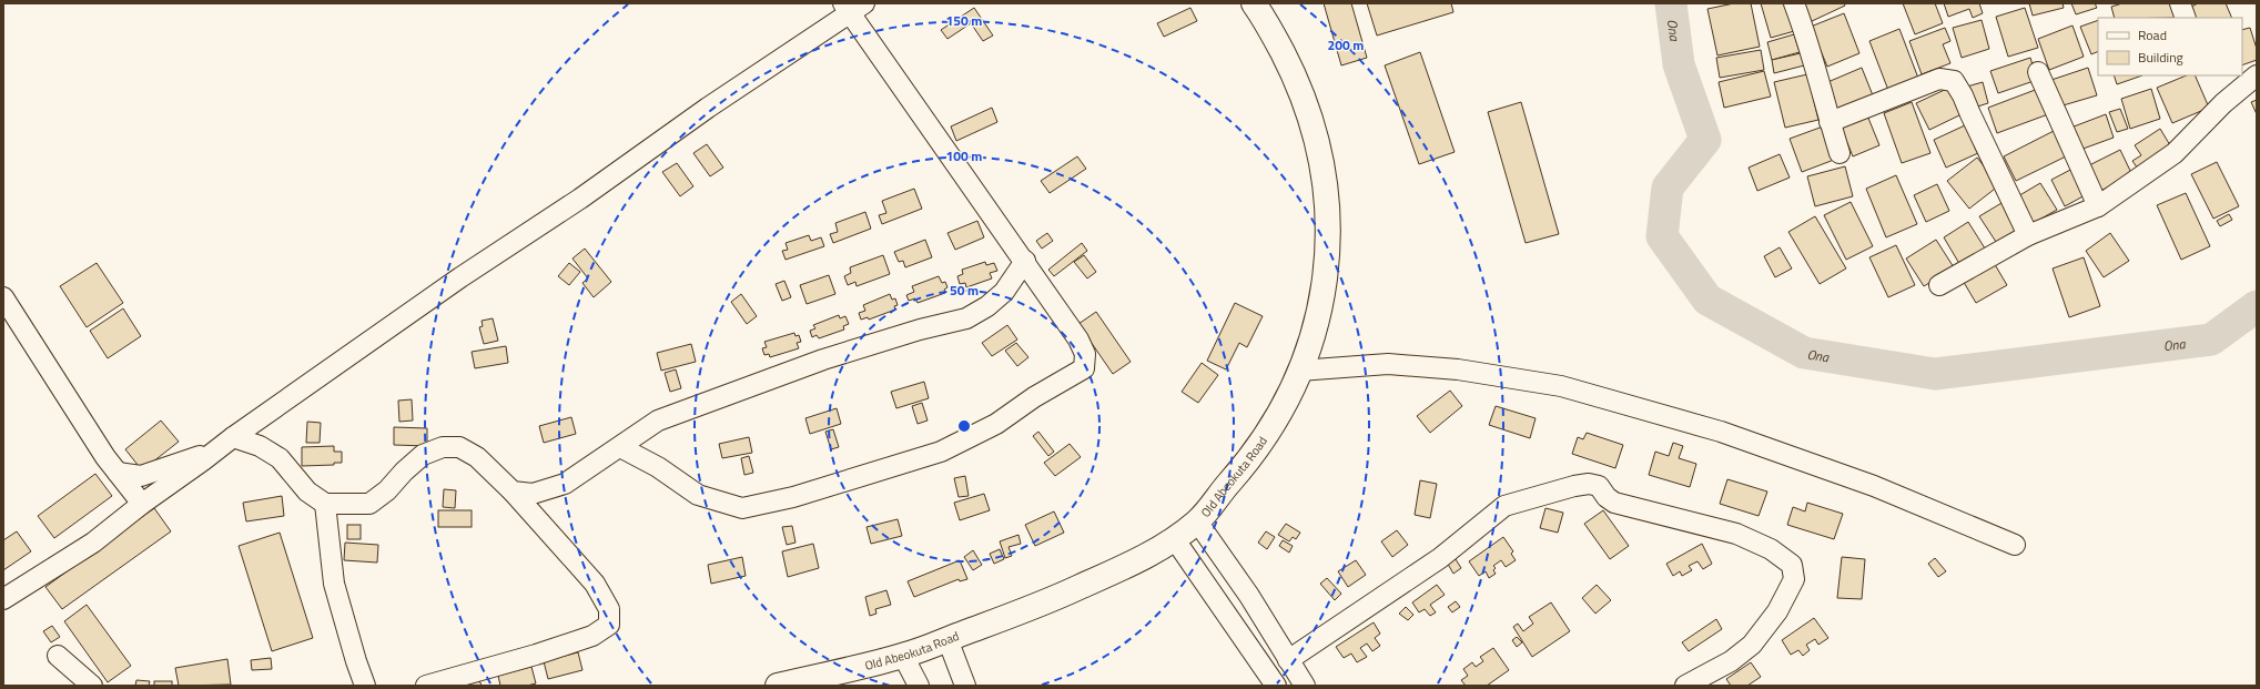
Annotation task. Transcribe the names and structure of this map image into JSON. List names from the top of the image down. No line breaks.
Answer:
{"streets":{"highway":["Old Abeokuta Road"]},"water":["Ona"],"legend":["Road","Building"],"rings":["150 m","200 m","100 m","50 m"]}
